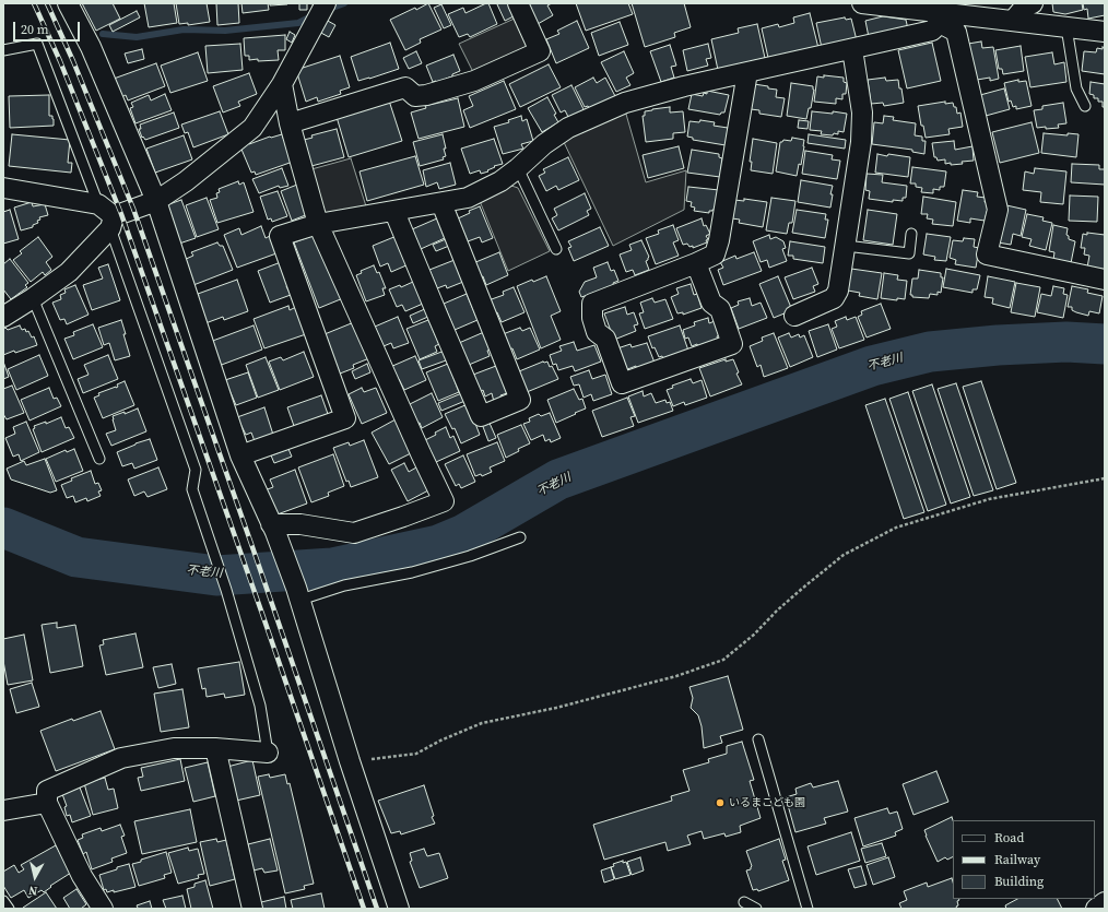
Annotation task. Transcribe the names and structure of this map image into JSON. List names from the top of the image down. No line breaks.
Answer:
{"water":["不老川"],"places":["いるまこども園"],"legend":["Road","Railway","Building"],"scale_bar":"20 m","north":"bottom"}
